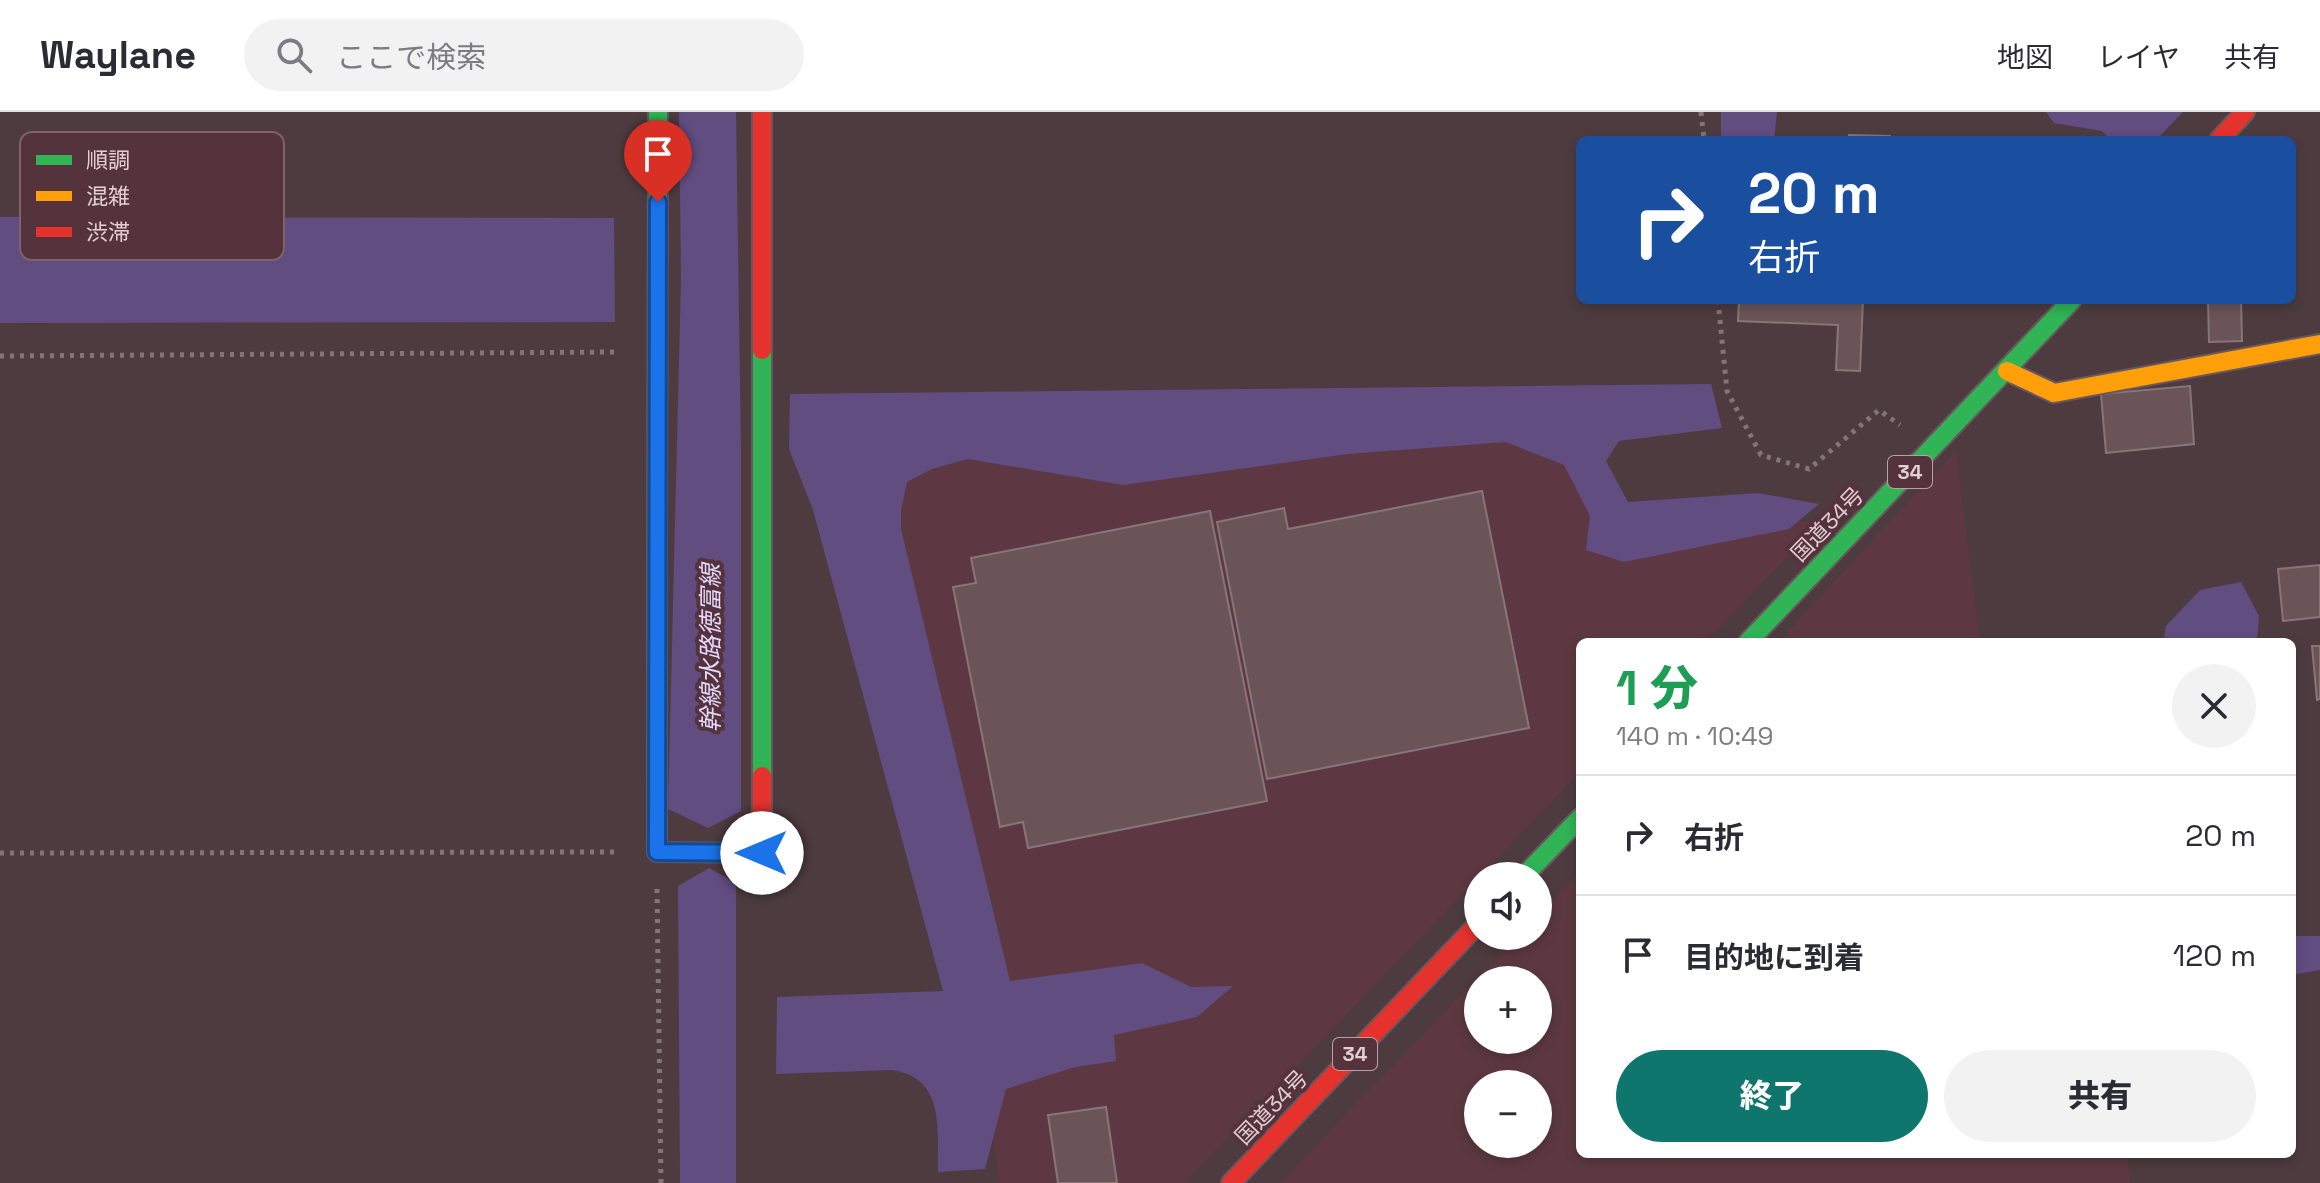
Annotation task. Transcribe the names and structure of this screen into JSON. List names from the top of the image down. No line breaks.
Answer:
{"streets":{"main road":["34","国道34号"]},"water":["幹線水路徳富線"],"legend":["順調","混雑","渋滞"],"page":{"header":"Waylane","search":"ここで検索","nav":["地図","レイヤ","共有"],"turn":["20 m","右折"],"heading":["1 分","140 m · 10:49"],"list":[{"name":"右折","value":"20 m"},{"name":"目的地に到着","value":"120 m"}],"map_buttons":["+","−"],"buttons":["終了","共有"]}}
